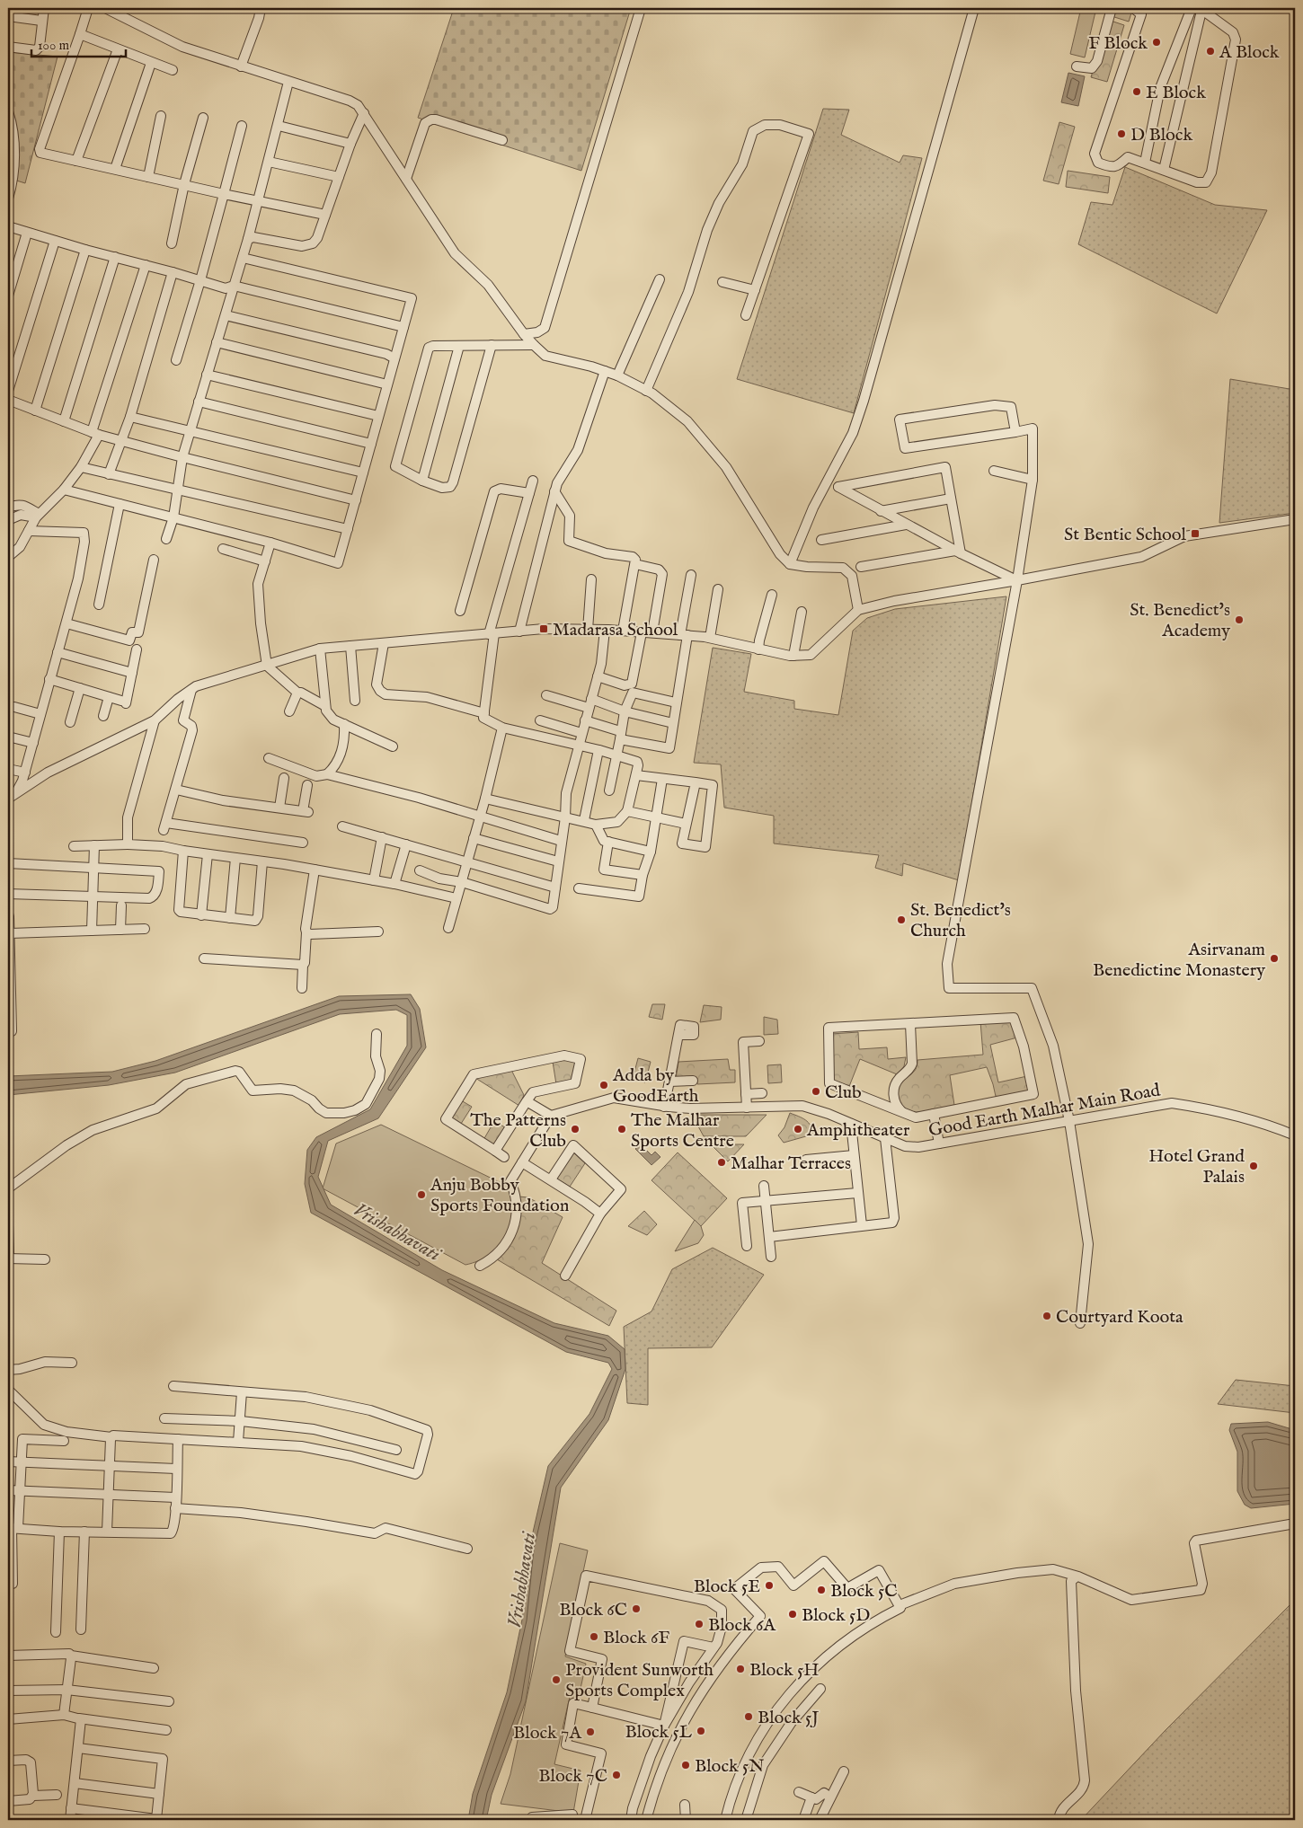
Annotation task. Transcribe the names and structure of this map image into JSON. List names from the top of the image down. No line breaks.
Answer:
{"streets":{"street":["Good Earth Malhar Main Road"]},"water":["Vrishabhavati"],"places":{"other":["F Block","A Block","E Block","D Block","St. Benedict's Academy","St. Benedict's Church","Asirvanam Benedictine Monastery","Adda by GoodEarth","Club","The Patterns Club","The Malhar Sports Centre","Amphitheater","Malhar Terraces","Hotel Grand Palais","Anju Bobby Sports Foundation","Courtyard Koota","Block 5E","Block 5C","Block 6C","Block 5D","Block 6A","Block 6F","Block 5H","Provident Sunworth Sports Complex","Block 5J","Block 5L","Block 7A","Block 5N","Block 7C"],"transit":["St Bentic School","Madarasa School"]},"scale_bar":"100 m"}
